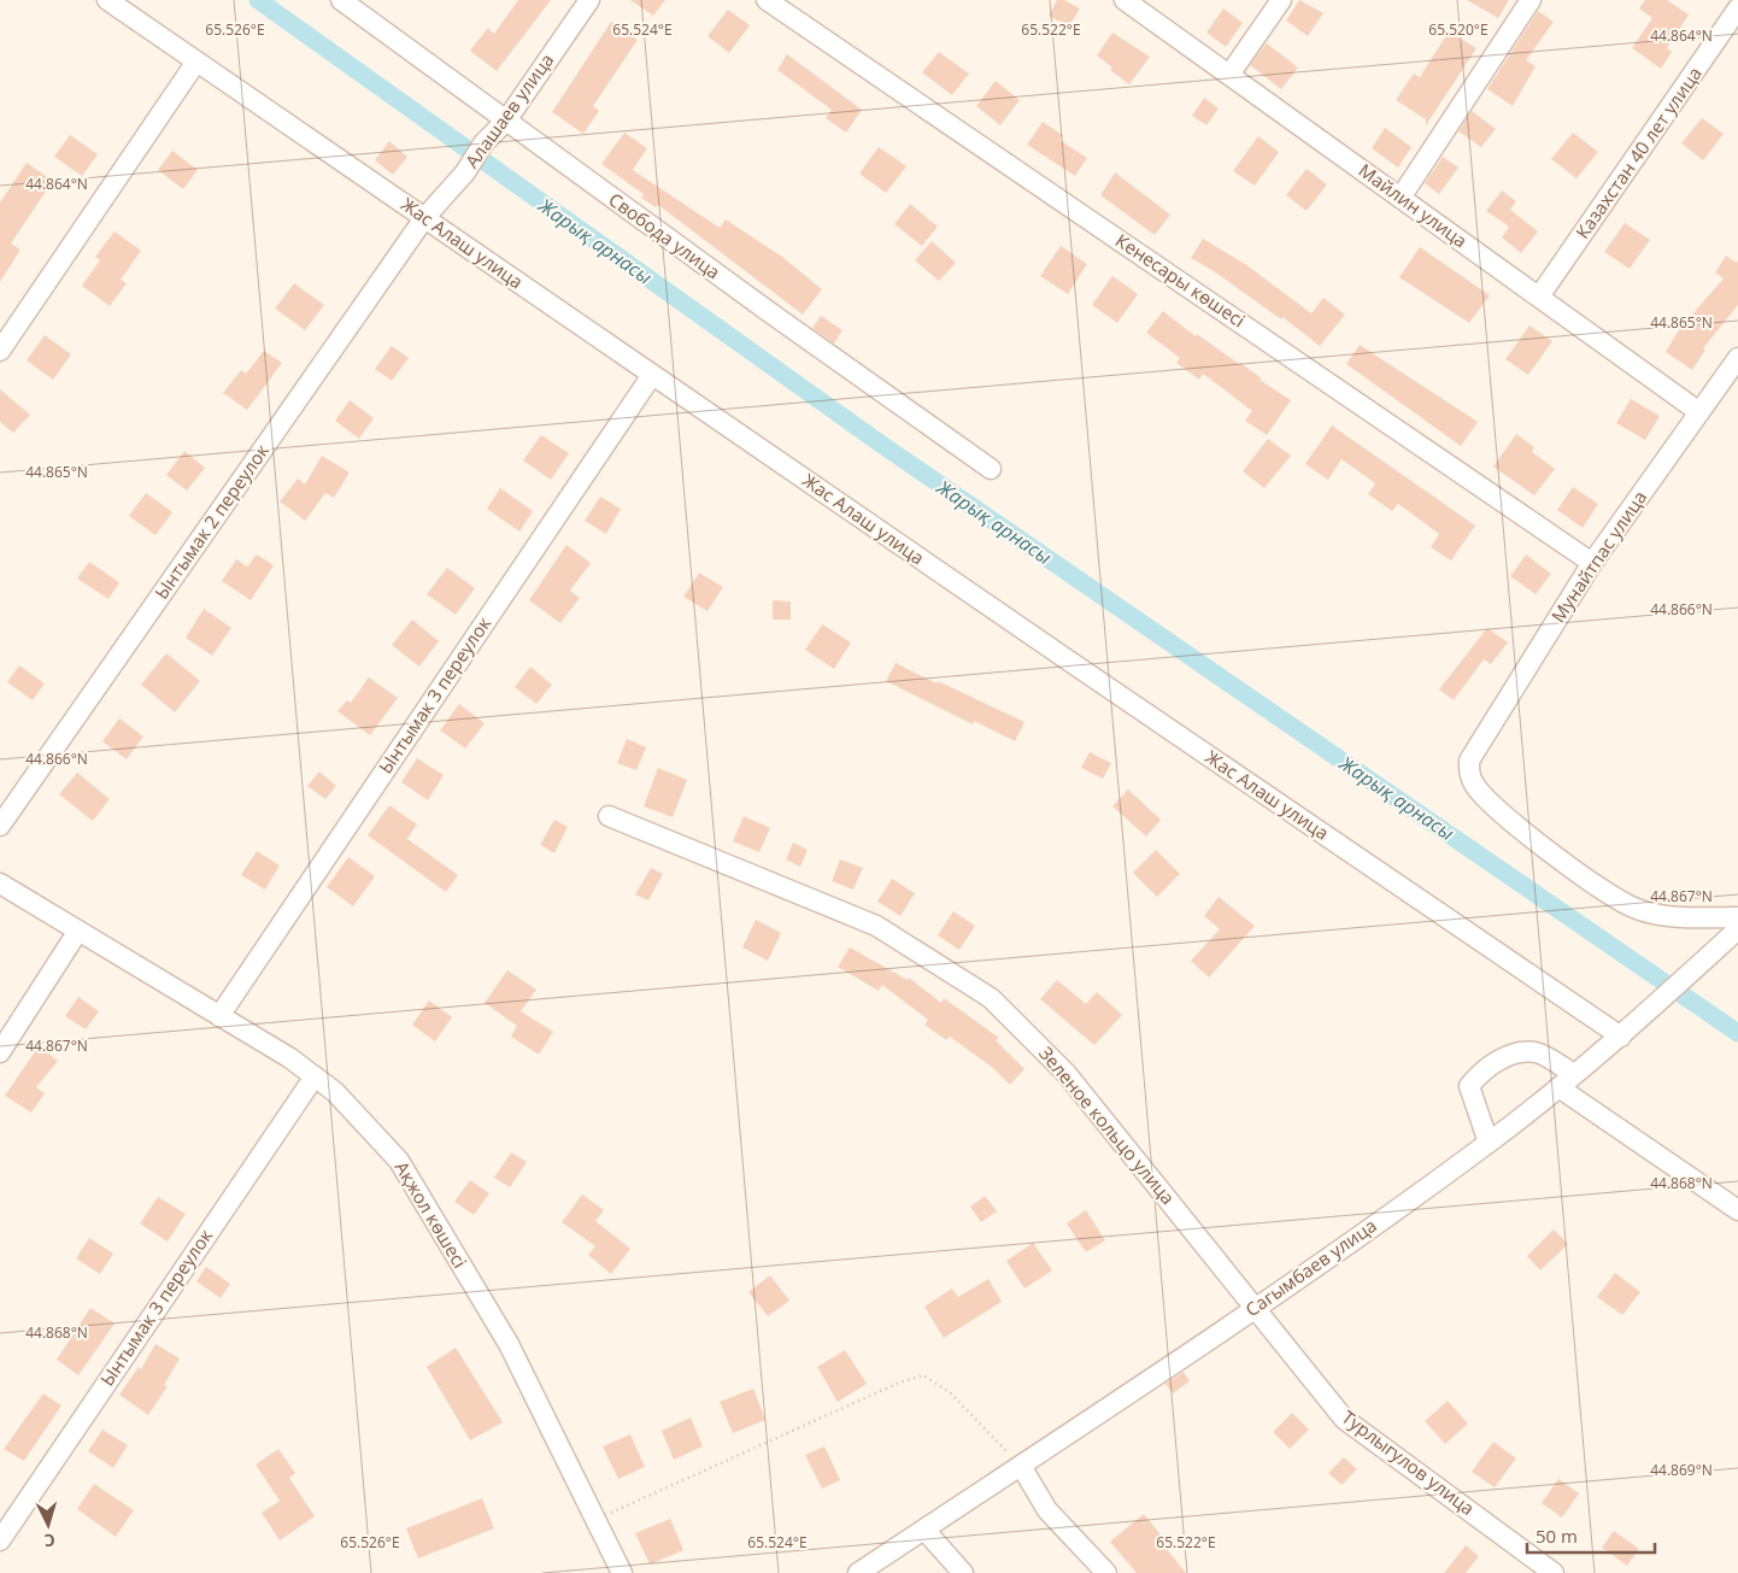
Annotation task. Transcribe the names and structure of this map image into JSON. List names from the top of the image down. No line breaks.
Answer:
{"streets":{"street":["Алашаев улица","Казахстан 40 лет улица","Майлин улица","Свобода улица","Жас Алаш улица","Кенесары көшесі","Ынтымак 2 переулок","Мунайтпас улица","Ынтымак 3 переулок","Зеленое кольцо улица","Ақжол көшесі","Сагымбаев улица","Турлыгулов улица"]},"crossings":[["Алашаев улица","Свобода улица"],["Алашаев улица","Жас Алаш улица"],["Алашаев улица","Ынтымак 2 переулок"],["Казахстан 40 лет улица","Майлин улица"],["Майлин улица","Мунайтпас улица"],["Жас Алаш улица","Ынтымак 2 переулок"],["Жас Алаш улица","Ынтымак 3 переулок"],["Жас Алаш улица","Сагымбаев улица"],["Кенесары көшесі","Мунайтпас улица"],["Ынтымак 3 переулок","Ақжол көшесі"],["Зеленое кольцо улица","Сагымбаев улица"],["Зеленое кольцо улица","Турлыгулов улица"],["Сагымбаев улица","Турлыгулов улица"]],"water":["Жарық арнасы"],"scale_bar":"50 m","north":"bottom","coordinates":["65.526°E","65.524°E","65.522°E","65.520°E","44.864°N","44.865°N","44.866°N","44.867°N","44.868°N","44.869°N"]}
